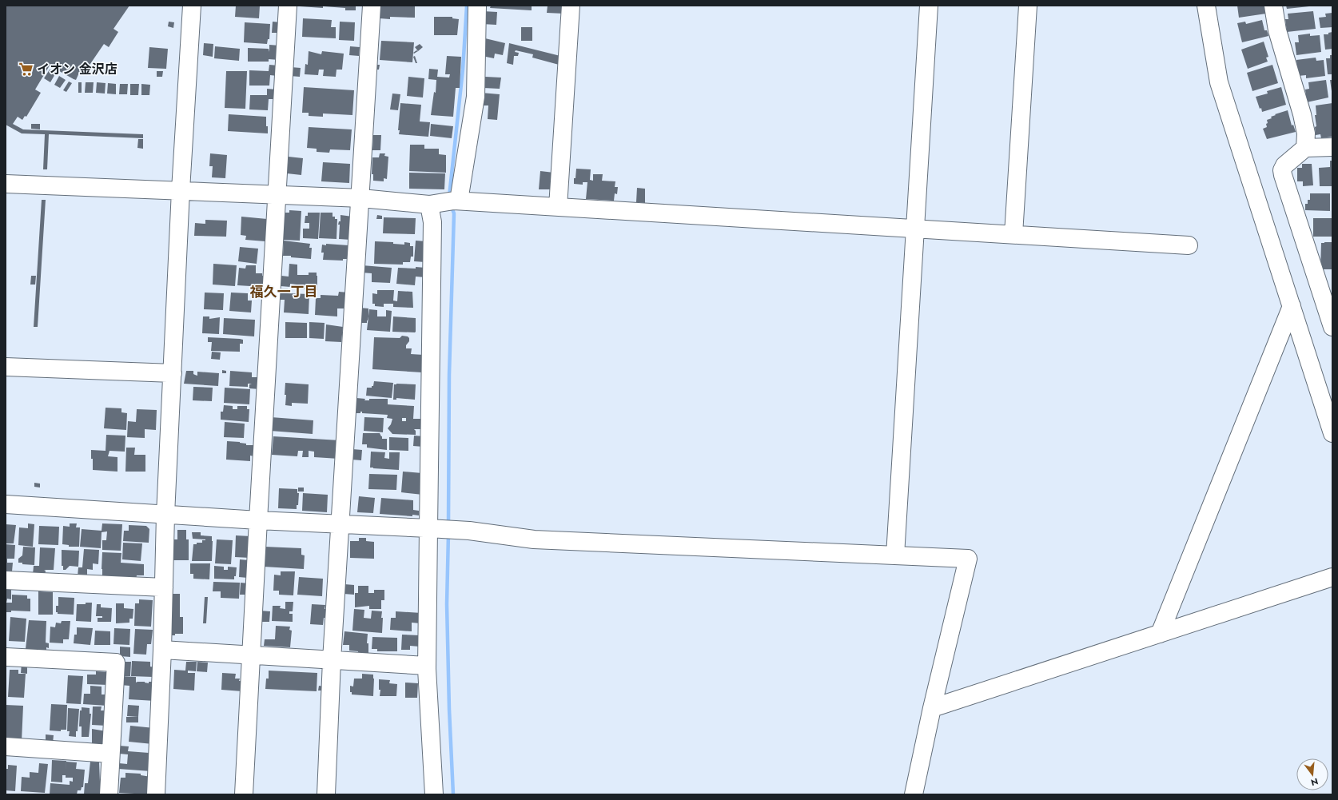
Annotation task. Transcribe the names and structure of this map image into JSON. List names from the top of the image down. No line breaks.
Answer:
{"districts":["福久一丁目"],"places":{"supermarket":["イオン 金沢店"]},"north":"bottom"}
